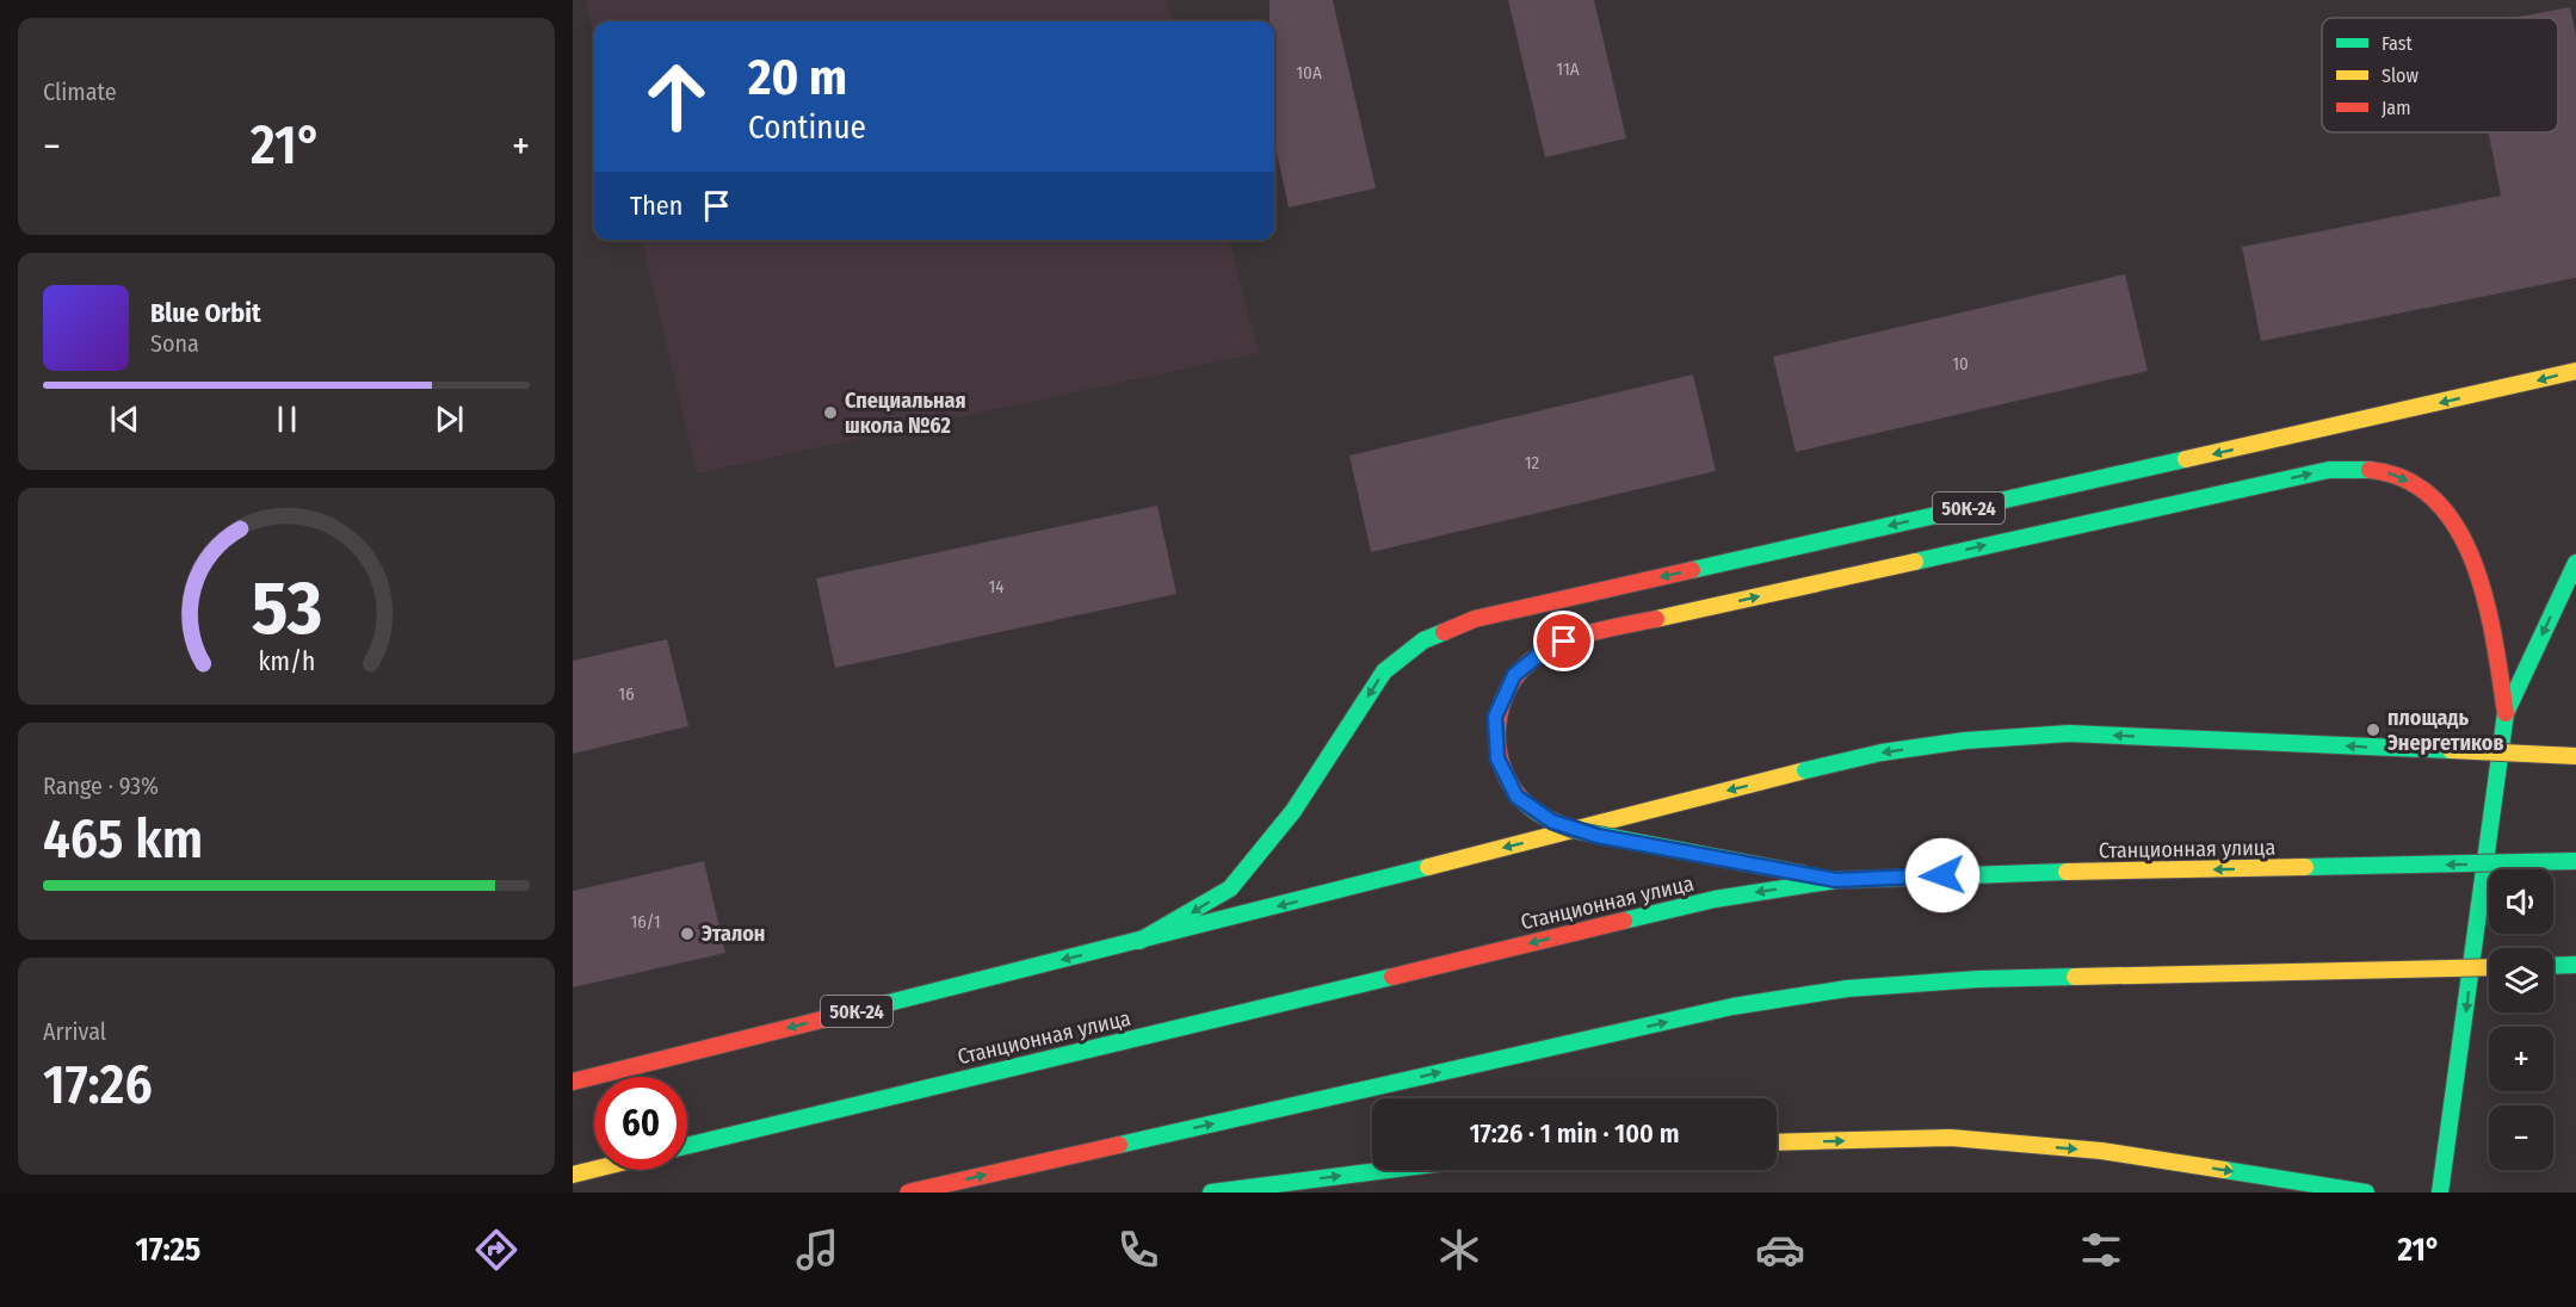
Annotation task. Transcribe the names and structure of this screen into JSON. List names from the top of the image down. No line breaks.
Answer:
{"streets":{"main road":["50К-24","Станционная улица"]},"places":["Специальная школа №62","площадь Энергетиков","Эталон"],"house_numbers":["11А","10А","10","12","14","16","16/1"],"legend":["Fast","Slow","Jam"],"page":{"tile":["Climate",["Range · 93%","465 km"],["Arrival","17:26"]],"turn":["20 m","Continue"],"heat":["−","21°","+"],"then":"Then","song":["Blue Orbit","Sona"],"map_buttons":["+","−"],"limit":"60","trip":"17:26 · 1 min · 100 m","tabs":["17:25","21°"],"gauge":["53","km/h"]}}
